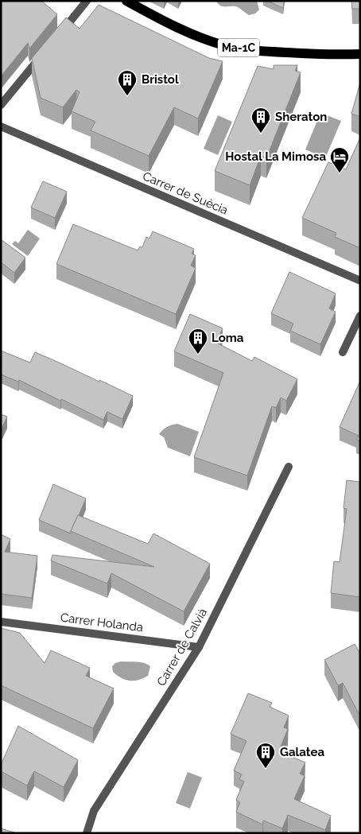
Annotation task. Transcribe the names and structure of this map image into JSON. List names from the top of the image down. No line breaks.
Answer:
{"streets":{"main road":["Ma-1C"],"street":["Carrer de Suècia","Carrer Holanda","Carrer de Calvià"]},"crossings":[["Carrer Holanda","Carrer de Calvià"]],"places":{"building":["Bristol","Sheraton","Loma","Galatea"],"hotel":["Hostal La Mimosa"]}}
